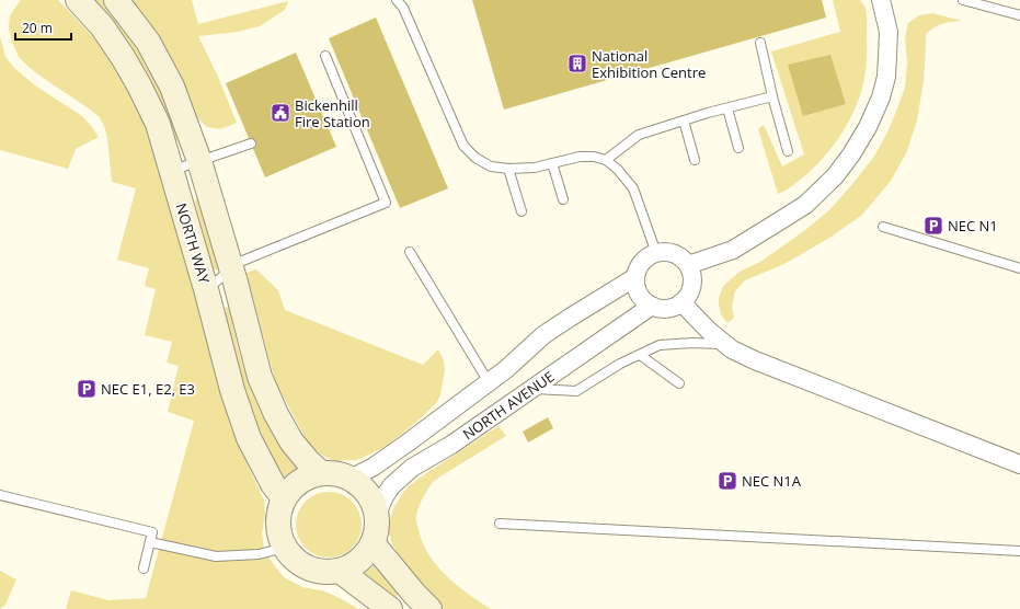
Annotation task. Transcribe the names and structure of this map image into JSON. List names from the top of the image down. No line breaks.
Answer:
{"streets":{"street":["NORTH WAY","NORTH AVENUE"]},"crossings":[["NORTH WAY","NORTH AVENUE"]],"places":{"building":["National Exhibition Centre"],"public building":["Bickenhill Fire Station"],"parking":["NEC N1","NEC E1, E2, E3","NEC N1A"]},"scale_bar":"20 m"}
